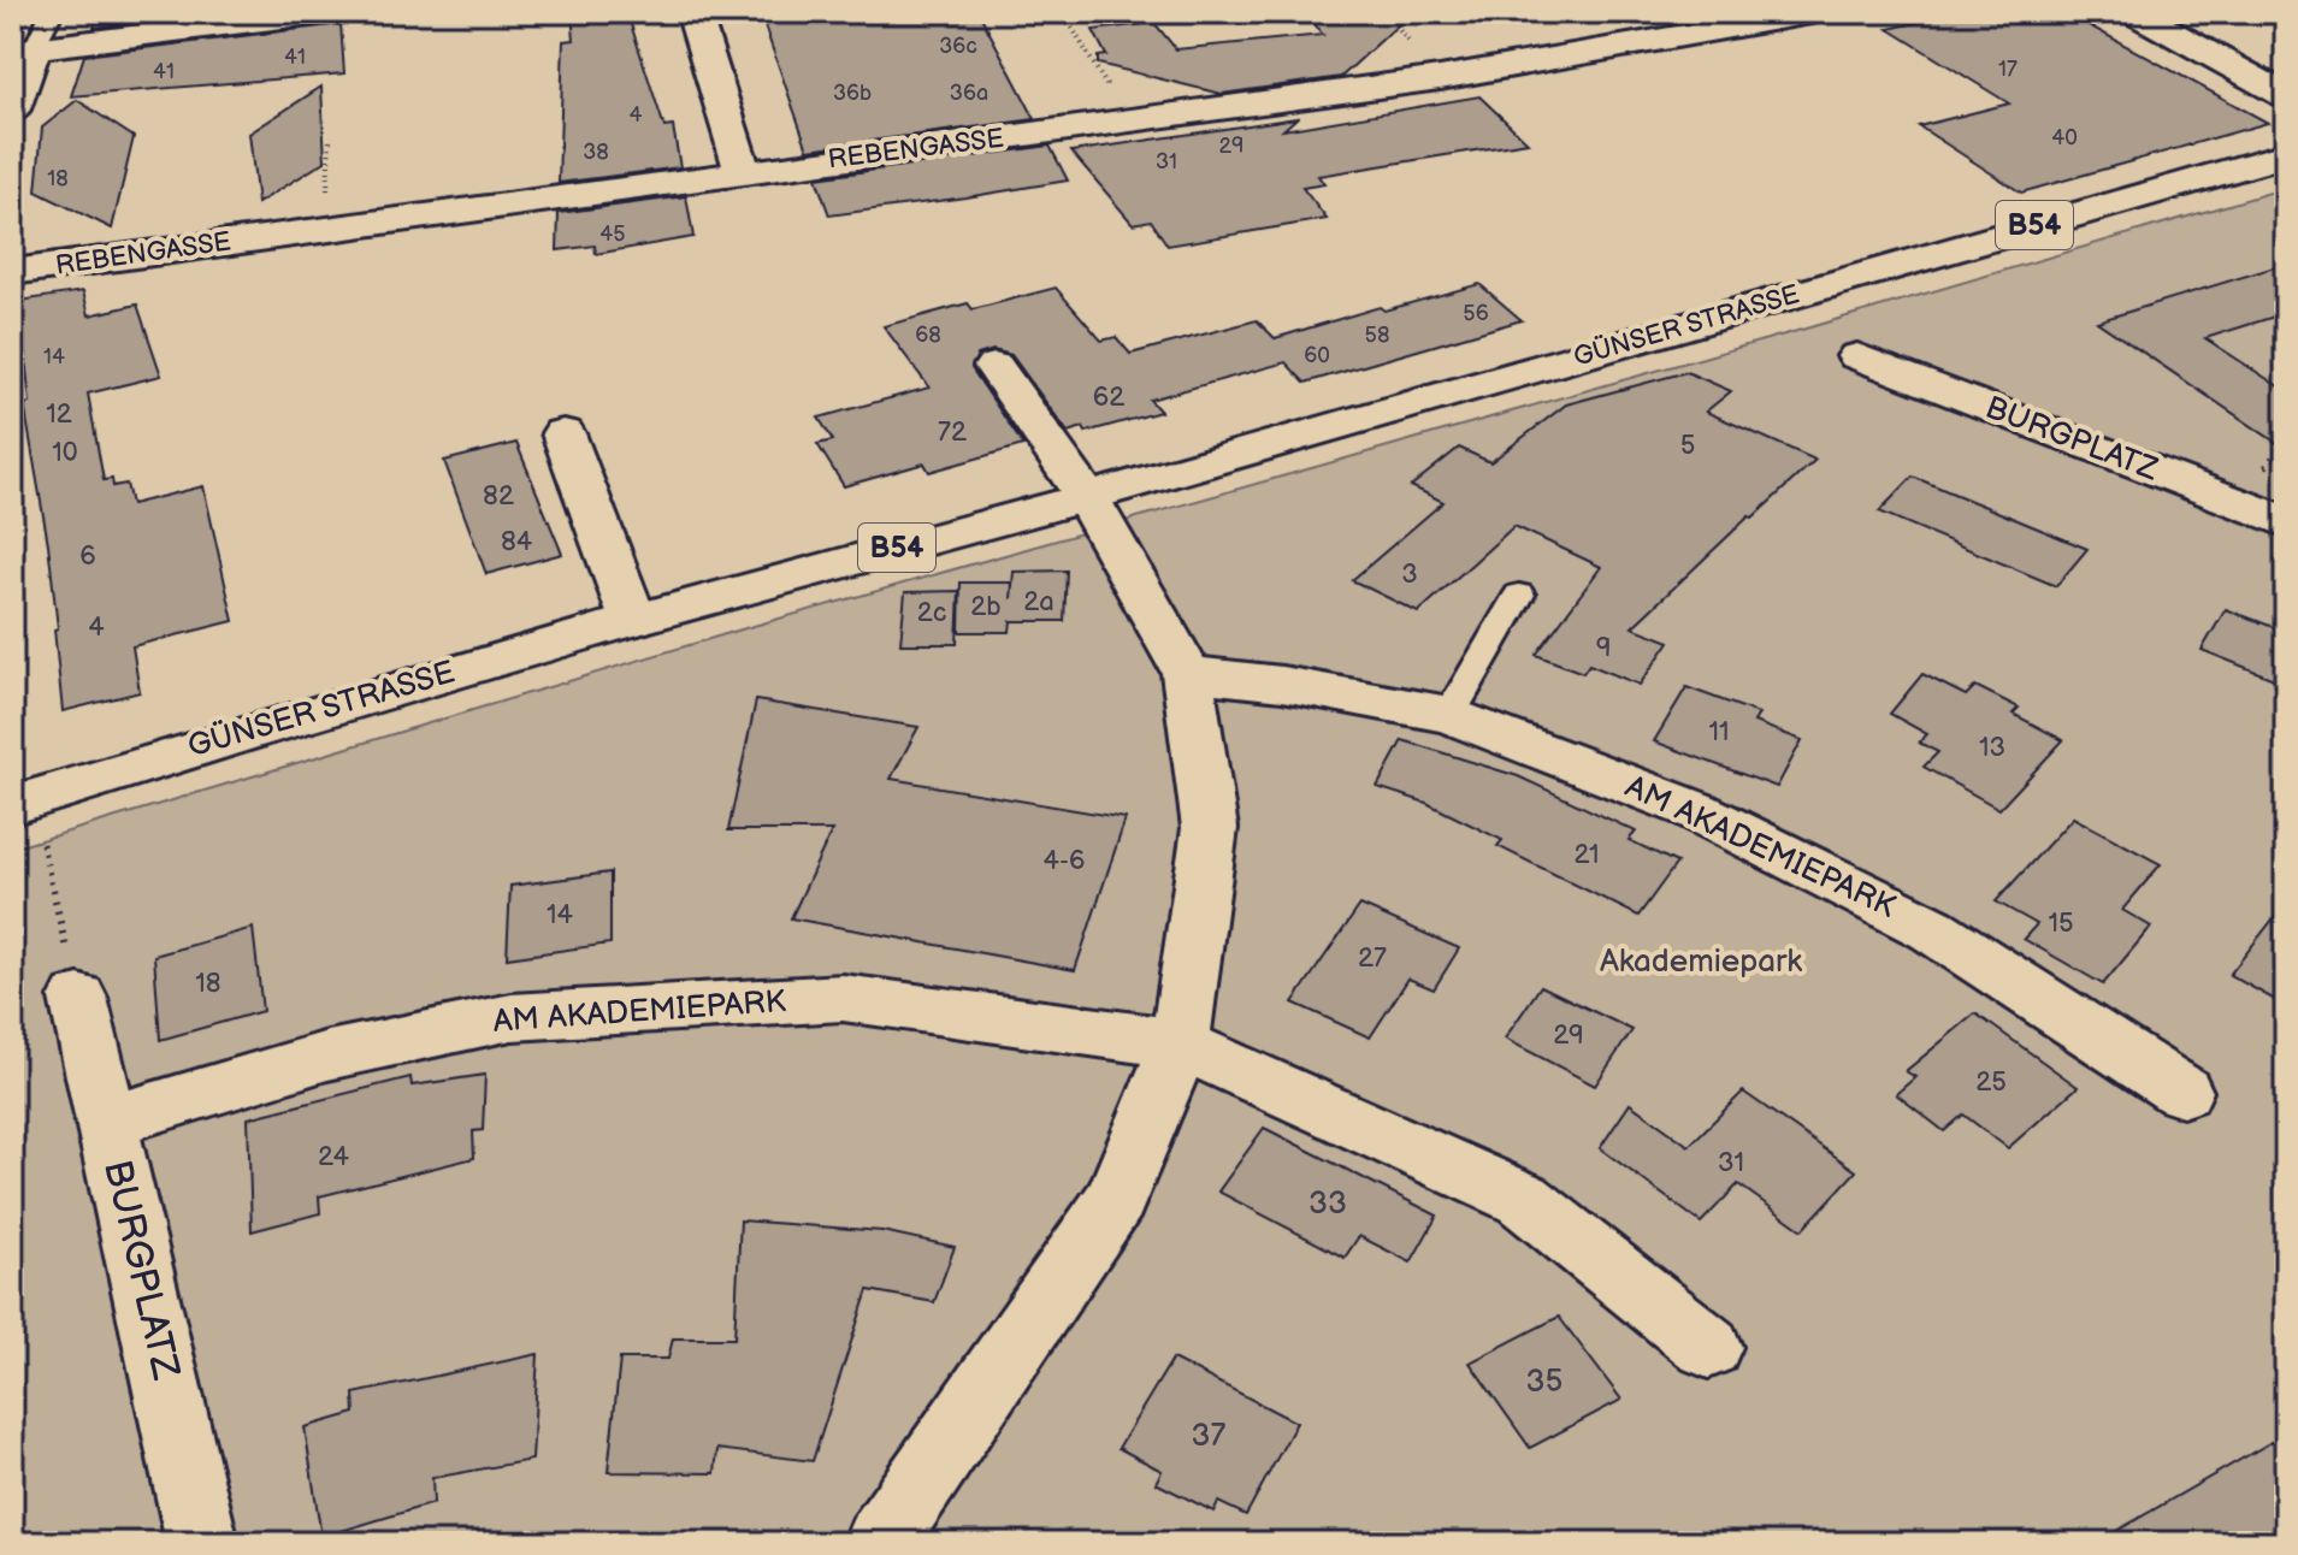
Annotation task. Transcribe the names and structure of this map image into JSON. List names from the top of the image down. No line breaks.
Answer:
{"streets":{"street":["REBENGASSE","B54","GÜNSER STRASSE","BURGPLATZ","AM AKADEMIEPARK"]},"crossings":[["BURGPLATZ","AM AKADEMIEPARK"]],"parks":["Akademiepark"],"house_numbers":["36c","41","17","41","36b","36a","4","40","29","38","31","18","45","56","68","58","60","14","62","12","72","5","10","82","84","6","3","2a","2b","2c","4","9","11","13","21","4-6","14","15","27","18","29","25","24","31","33","35","37"]}
